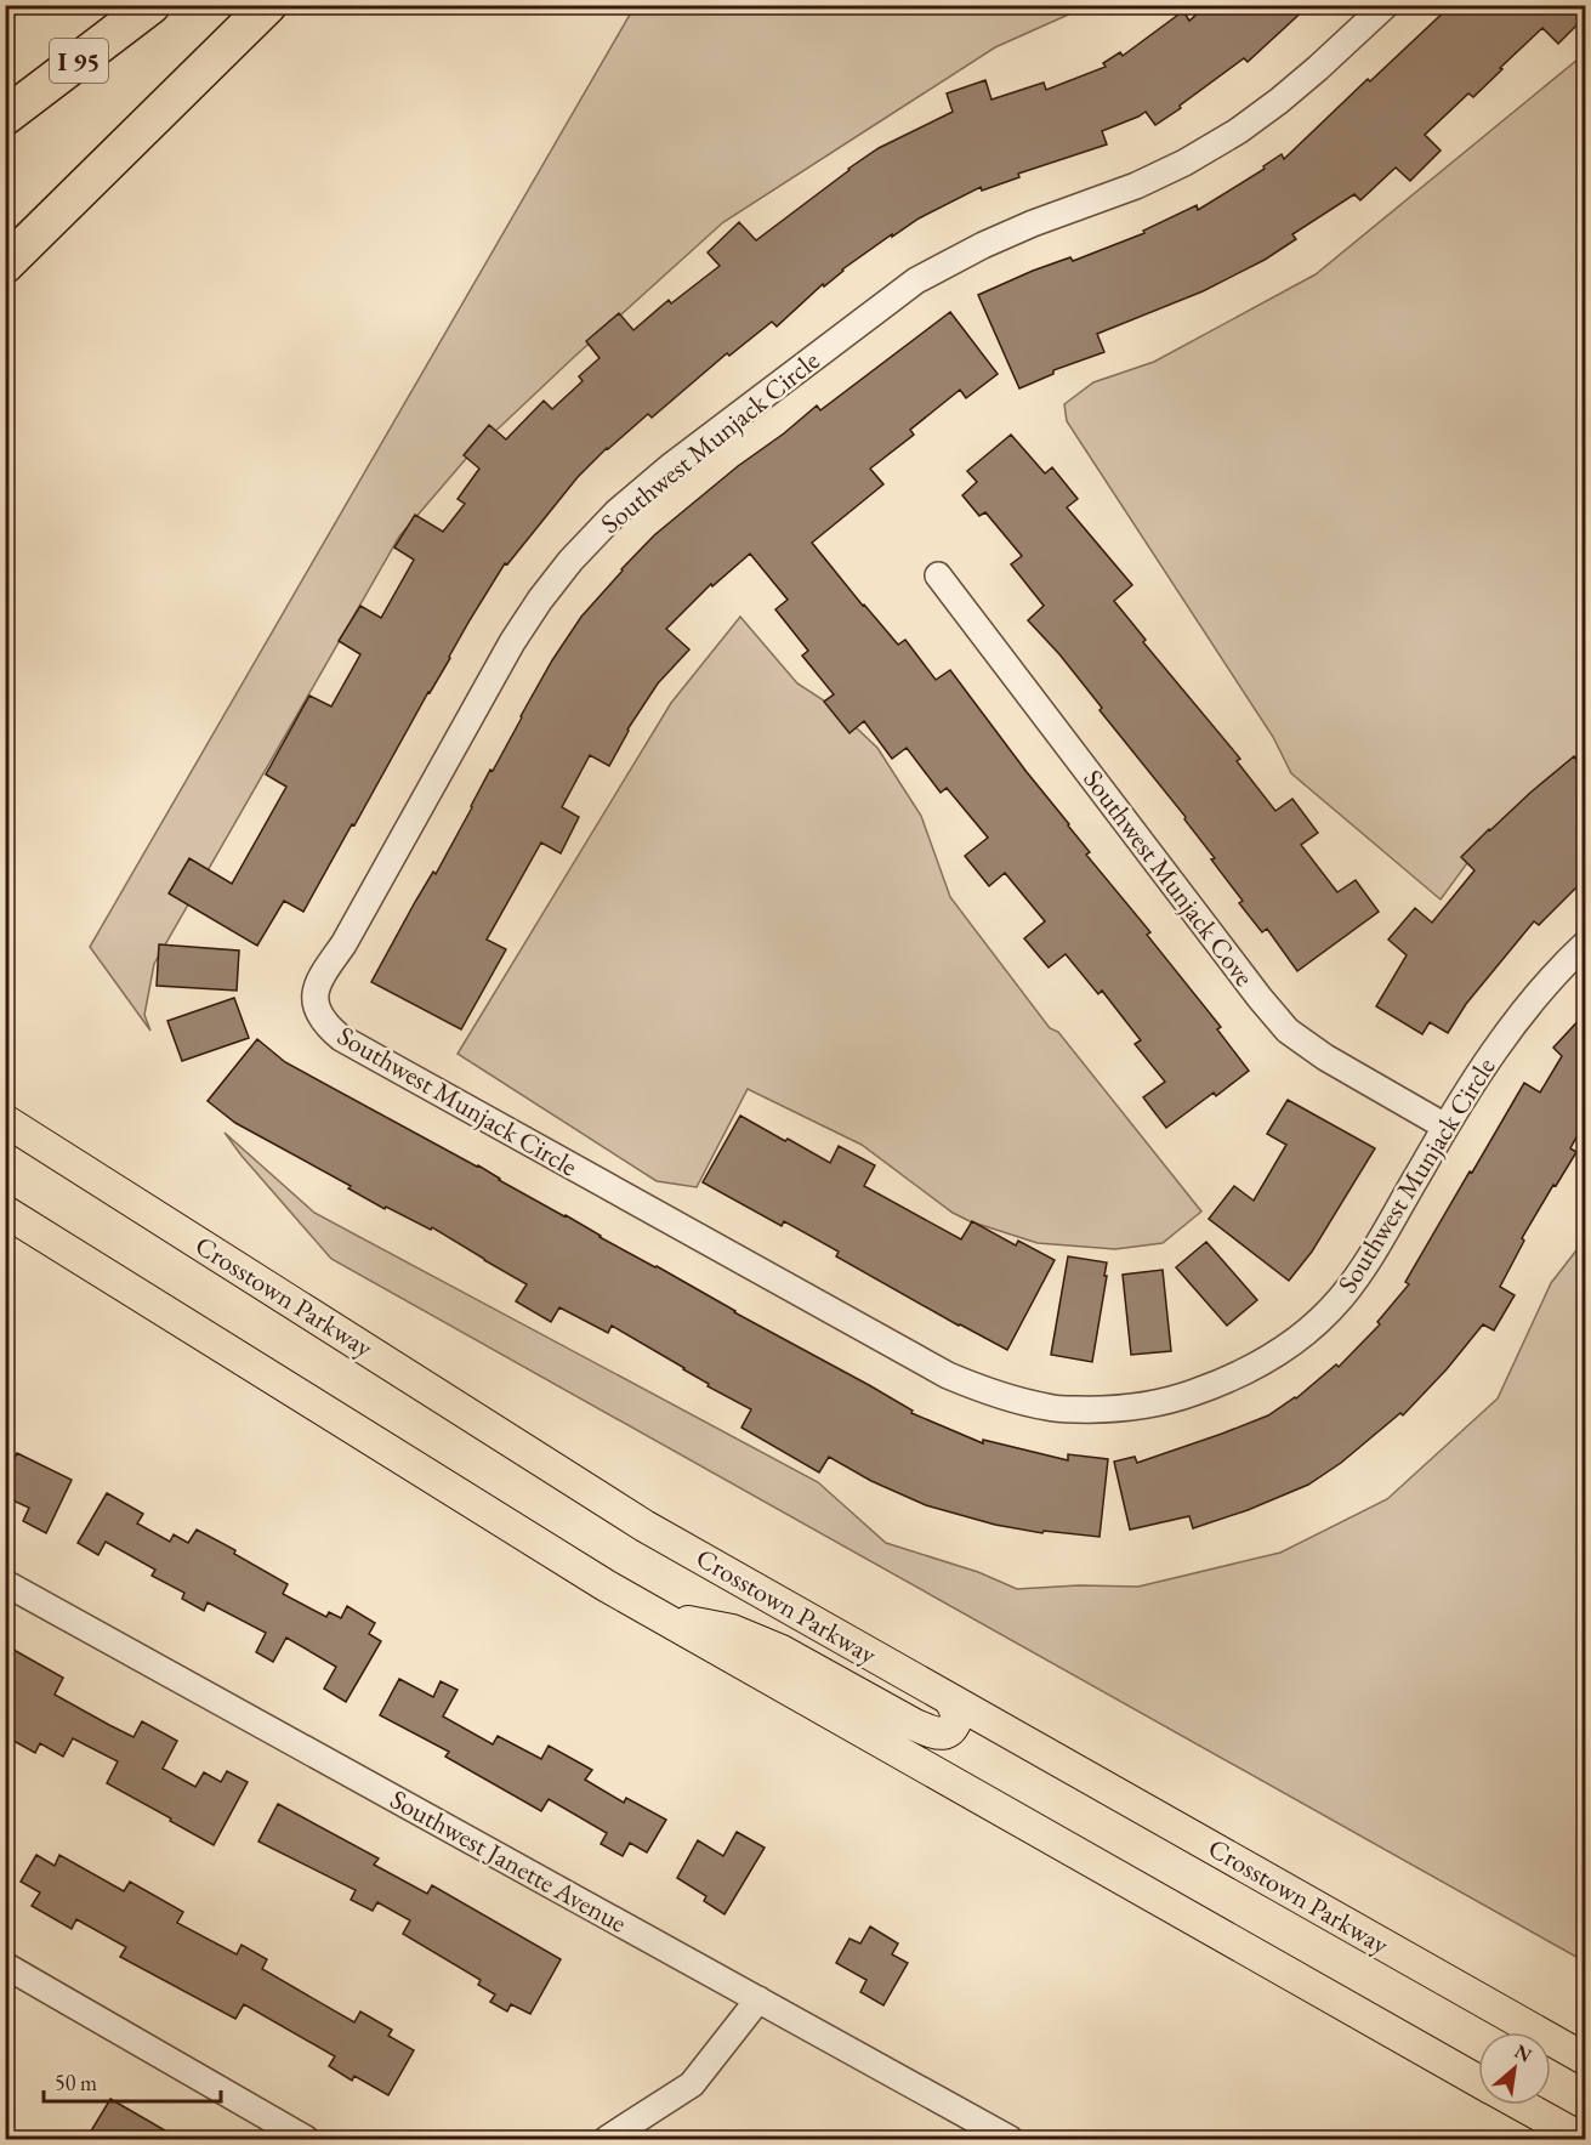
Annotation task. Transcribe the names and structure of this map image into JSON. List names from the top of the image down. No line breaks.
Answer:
{"streets":{"highway":["I 95"],"main road":["Crosstown Parkway"],"street":["Southwest Munjack Circle","Southwest Munjack Cove","Southwest Janette Avenue"]},"crossings":[["Southwest Munjack Circle","Southwest Munjack Cove"]],"scale_bar":"50 m","north":"top right"}
